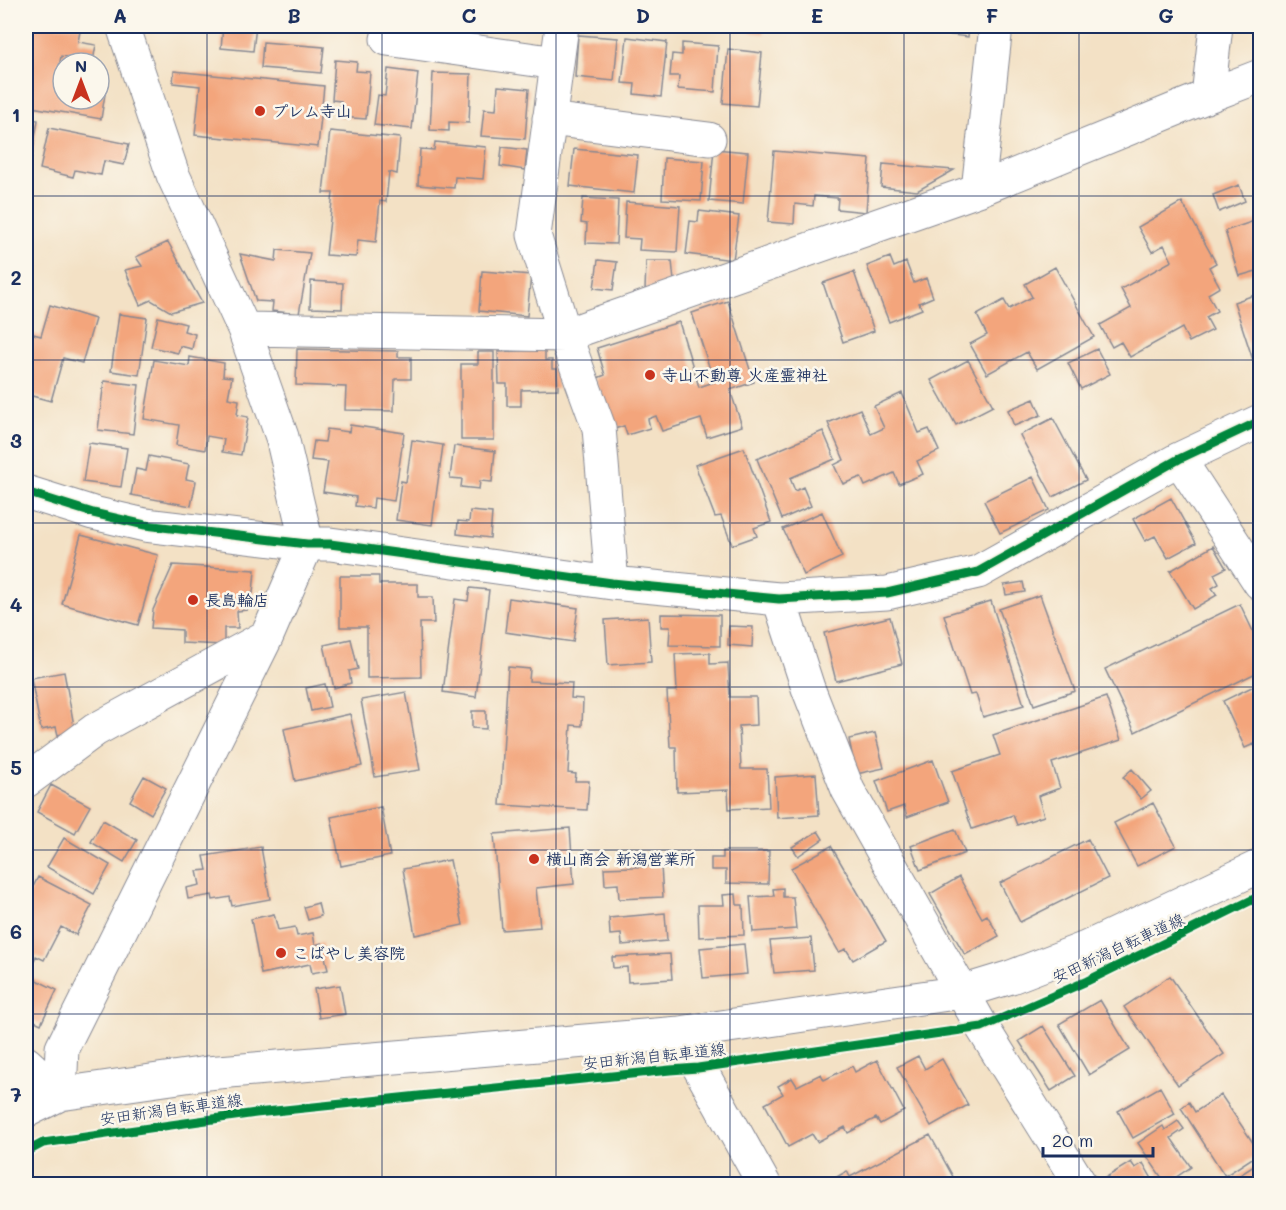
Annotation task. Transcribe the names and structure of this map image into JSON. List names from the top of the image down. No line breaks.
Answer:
{"streets":{"cycle path":["安田新潟自転車道線"]},"places":["プレム寺山","寺山不動尊 火産霊神社","長島輪店","横山商会 新潟営業所","こばやし美容院"],"scale_bar":"20 m","north":"top","grid":{"columns":["A","B","C","D","E","F","G"],"rows":["1","2","3","4","5","6","7"]}}
